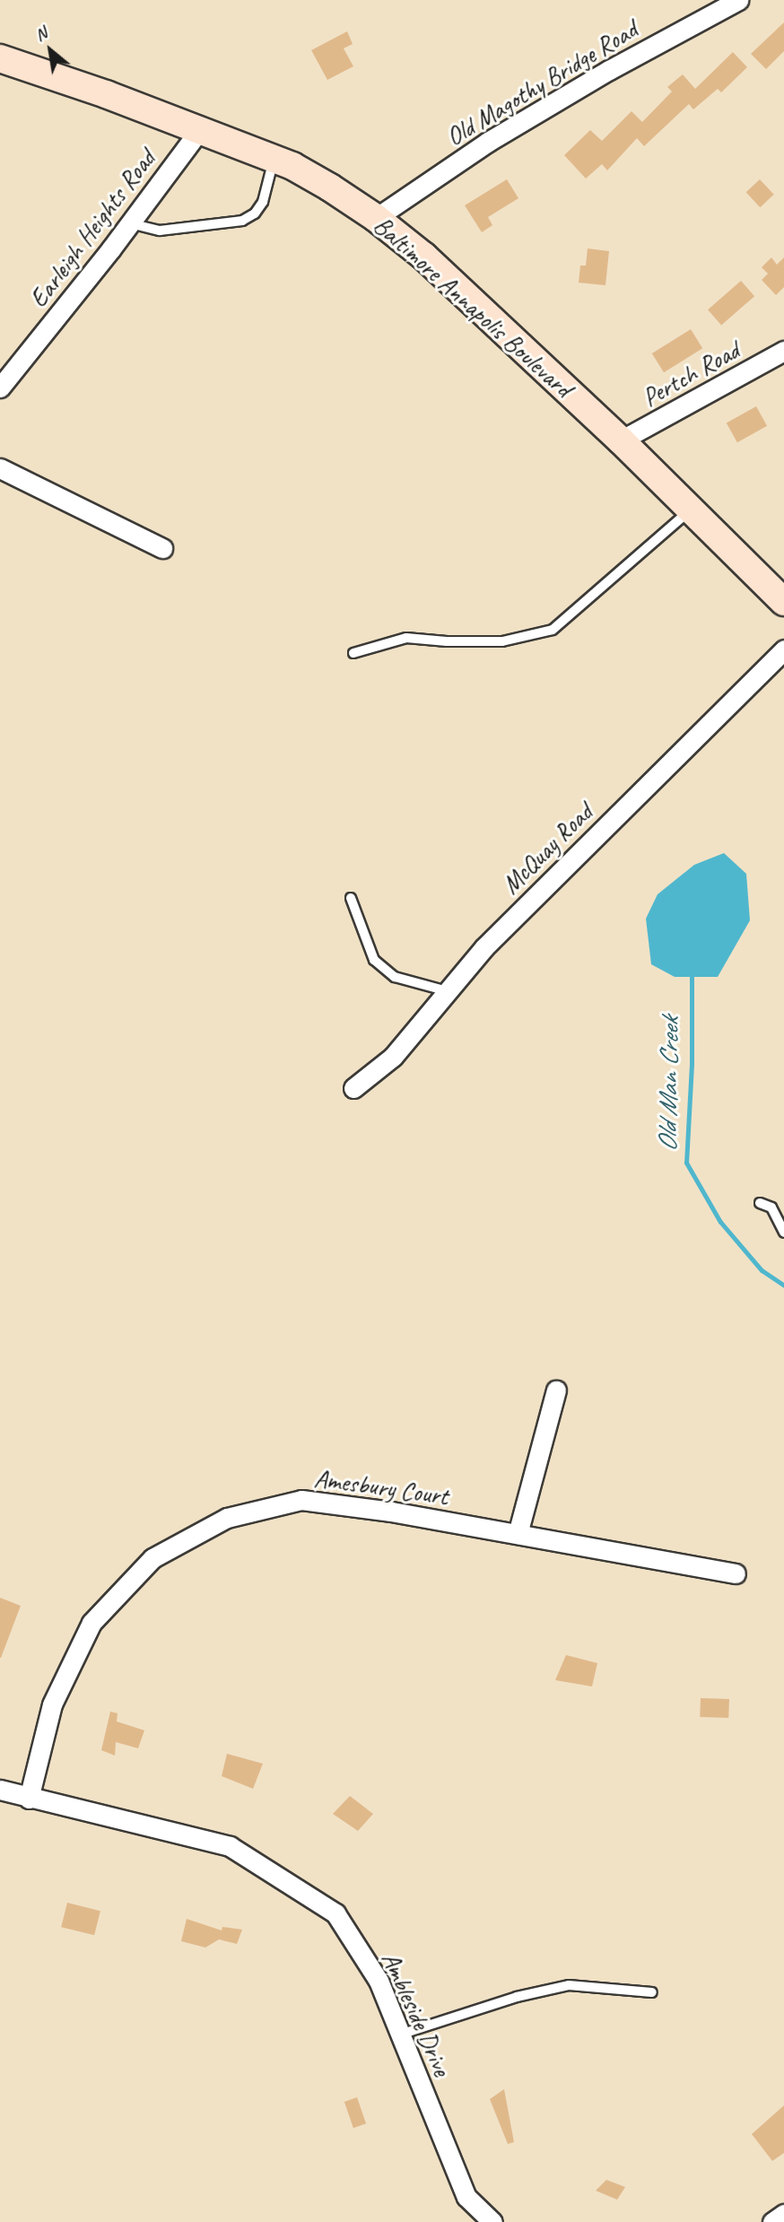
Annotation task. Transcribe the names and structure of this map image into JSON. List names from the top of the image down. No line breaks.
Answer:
{"streets":{"main road":["Baltimore Annapolis Boulevard"],"street":["Old Magothy Bridge Road","Earleigh Heights Road","Pertch Road","McQuay Road","Amesbury Court","Ambleside Drive"]},"crossings":[["Old Magothy Bridge Road","Baltimore Annapolis Boulevard"],["Earleigh Heights Road","Baltimore Annapolis Boulevard"],["Baltimore Annapolis Boulevard","Pertch Road"],["Amesbury Court","Ambleside Drive"]],"water":["Old Man Creek"],"north":"top left"}
